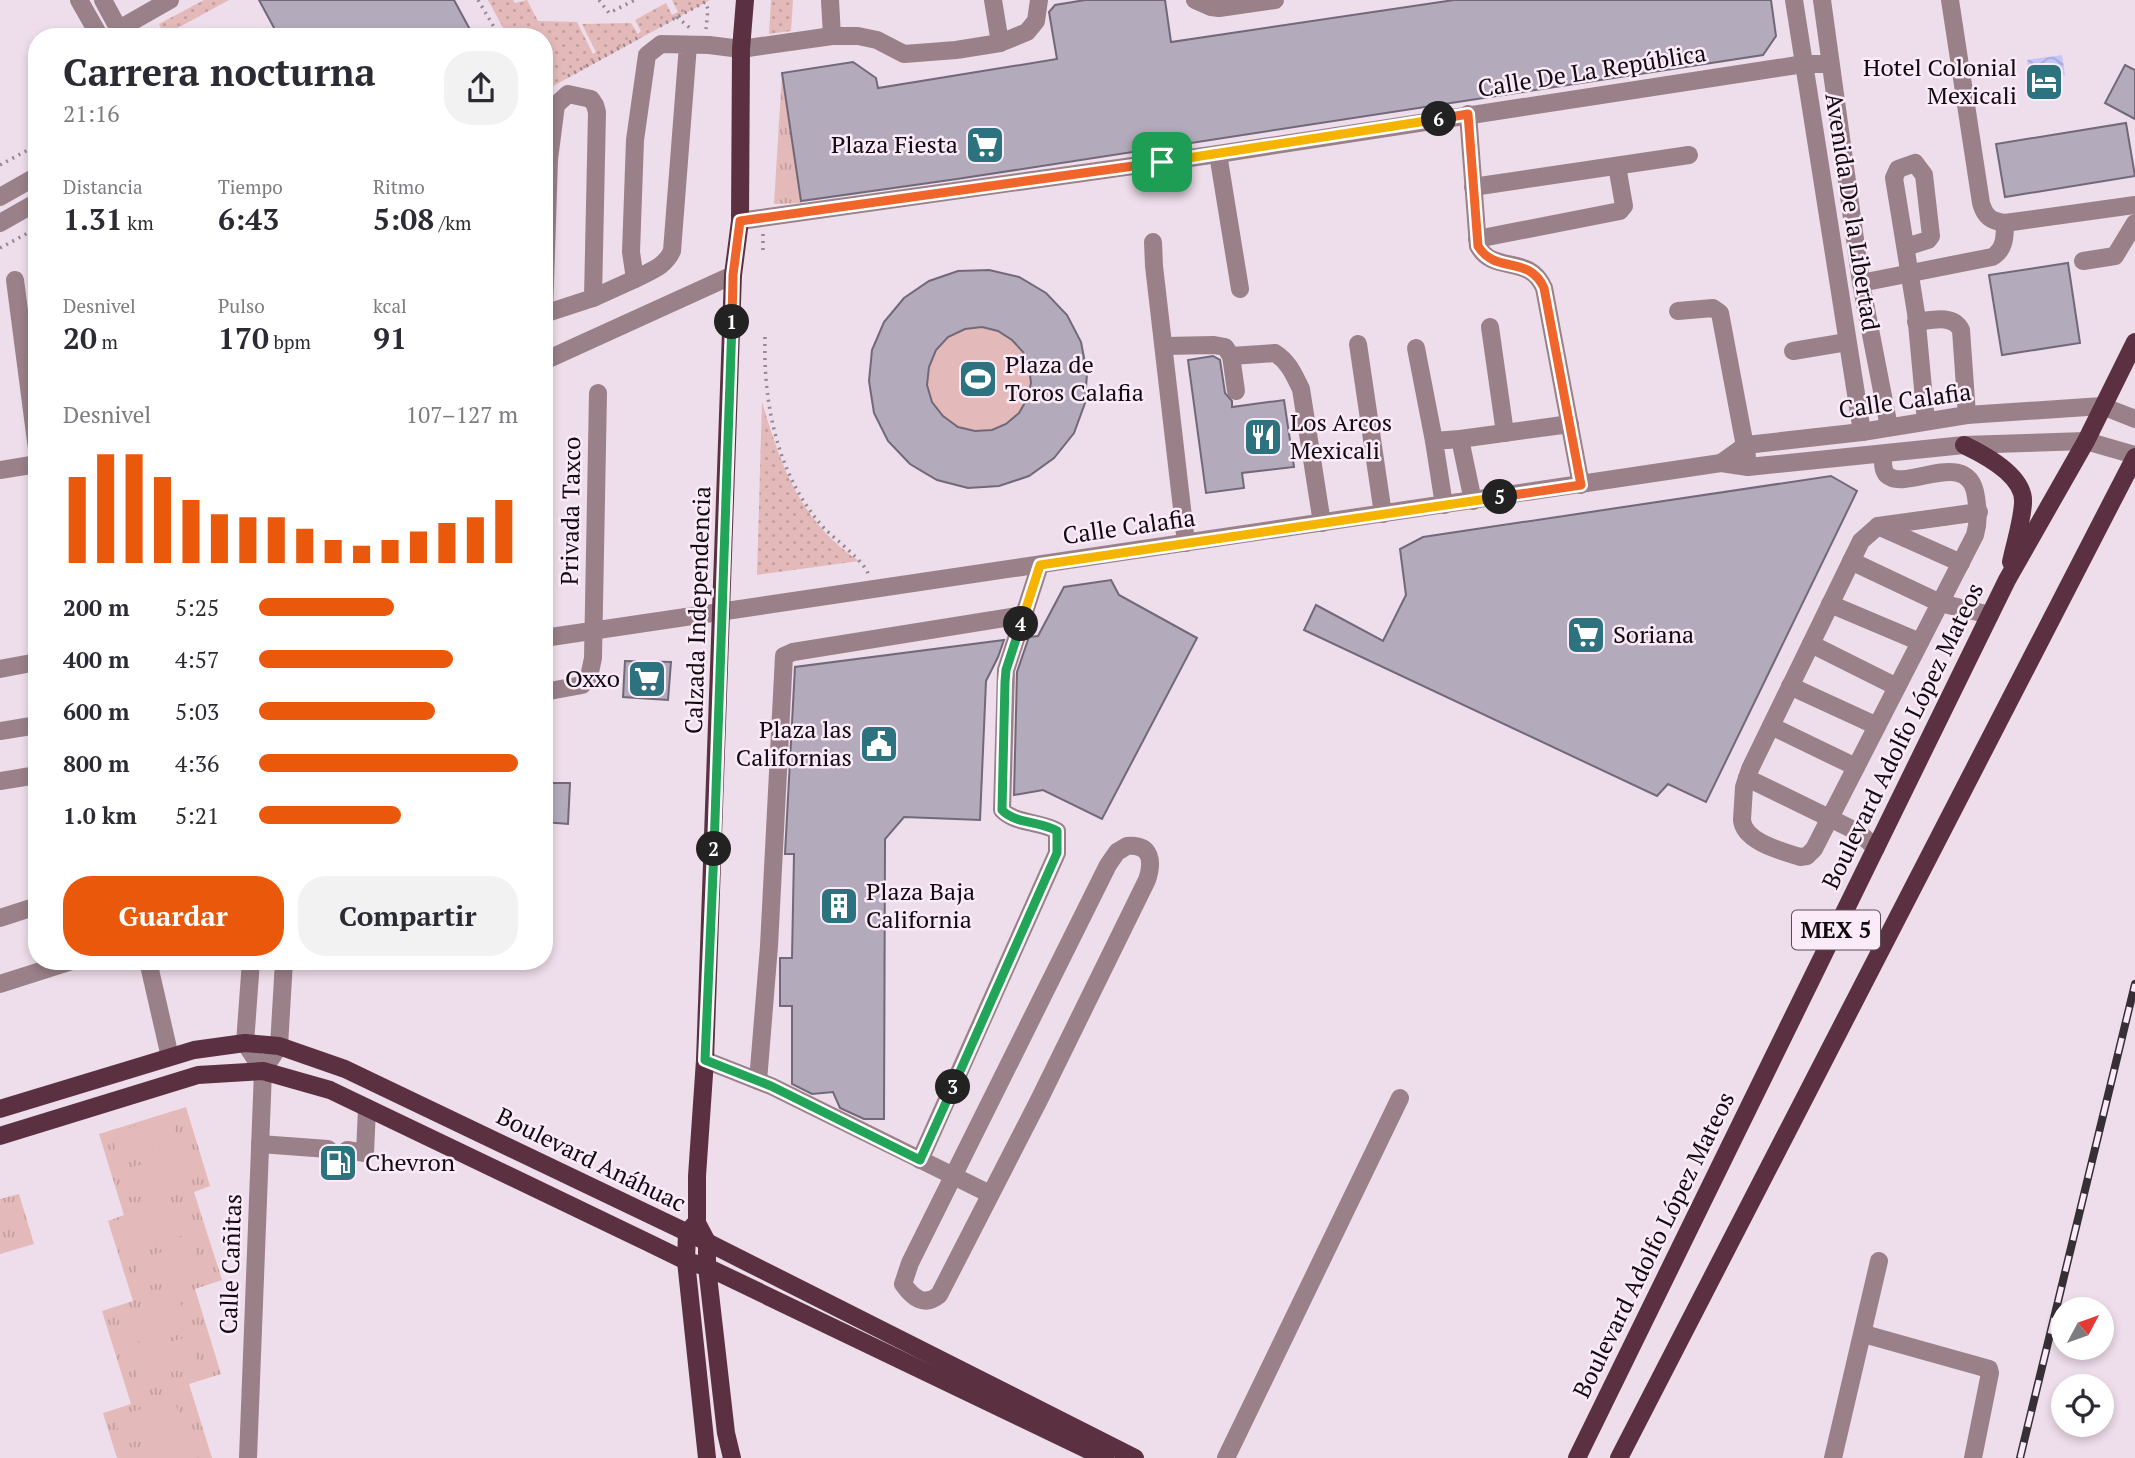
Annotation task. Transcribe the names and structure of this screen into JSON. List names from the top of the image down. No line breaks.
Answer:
{"streets":{"main road":["Calzada Independencia","Boulevard Adolfo López Mateos","MEX 5","Boulevard Anáhuac"],"street":["Calle De La República","Avenida De la Libertad","Calle Calafia","Privada Taxco","Calle Cañitas"]},"crossings":[["Calle De La República","Avenida De la Libertad"],["Calle De La República","Calzada Independencia"],["Avenida De la Libertad","Calle Calafia"],["Calle Calafia","Privada Taxco"],["Calle Calafia","Calzada Independencia"],["Calle Calafia","Boulevard Adolfo López Mateos"],["Calle Calafia","MEX 5"],["Calzada Independencia","Boulevard Anáhuac"],["Boulevard Anáhuac","Calle Cañitas"]],"places":{"hotel":["Hotel Colonial Mexicali"],"supermarket":["Plaza Fiesta","Soriana","Oxxo"],"sports":["Plaza de Toros Calafia"],"restaurant":["Los Arcos Mexicali"],"public building":["Plaza las Californias"],"building":["Plaza Baja California"],"fuel station":["Chevron"]},"north":"top right","page":{"heading":["Carrera nocturna","21:16"],"pins":["6","1","5","4","2","3"],"stats":[["Distancia","1.31 km"],["Tiempo","6:43"],["Ritmo","5:08 /km"],["Desnivel","20 m"],["Pulso","170 bpm"],["kcal","91"]],"chart":["Desnivel","107–127 m"],"list":[{"name":"200 m","note":"5:25"},{"name":"400 m","note":"4:57"},{"name":"600 m","note":"5:03"},{"name":"800 m","note":"4:36"},{"name":"1.0 km","note":"5:21"}],"buttons":["Guardar","Compartir"]}}
